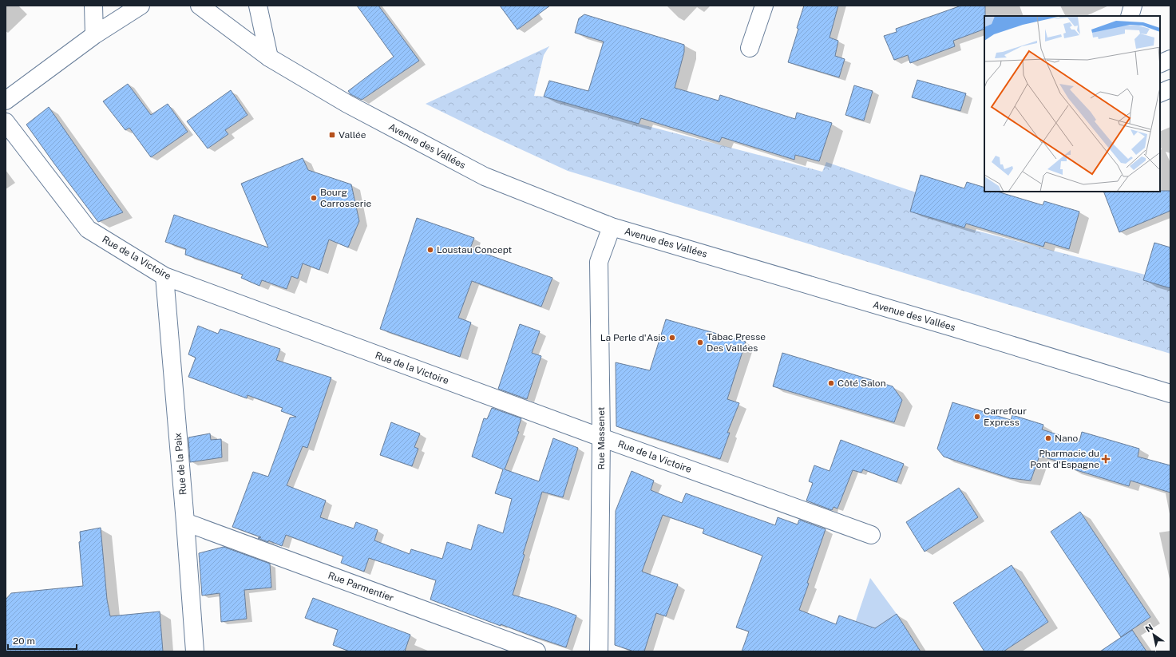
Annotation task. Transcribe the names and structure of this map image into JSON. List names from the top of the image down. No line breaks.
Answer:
{"streets":{"street":["Avenue des Vallées","Rue de la Victoire","Rue Massenet","Rue de la Paix","Rue Parmentier"]},"crossings":[["Avenue des Vallées","Rue Massenet"],["Rue de la Victoire","Rue Massenet"],["Rue de la Victoire","Rue de la Paix"],["Rue de la Paix","Rue Parmentier"]],"places":{"transit":["Vallée"],"other":["Bourg Carrosserie","Loustau Concept","La Perle d'Asie","Tabac Presse Des Vallées","Côté Salon","Carrefour Express","Nano"],"health":["Pharmacie du Pont d'Espagne"]},"scale_bar":"20 m","north":"top left"}
